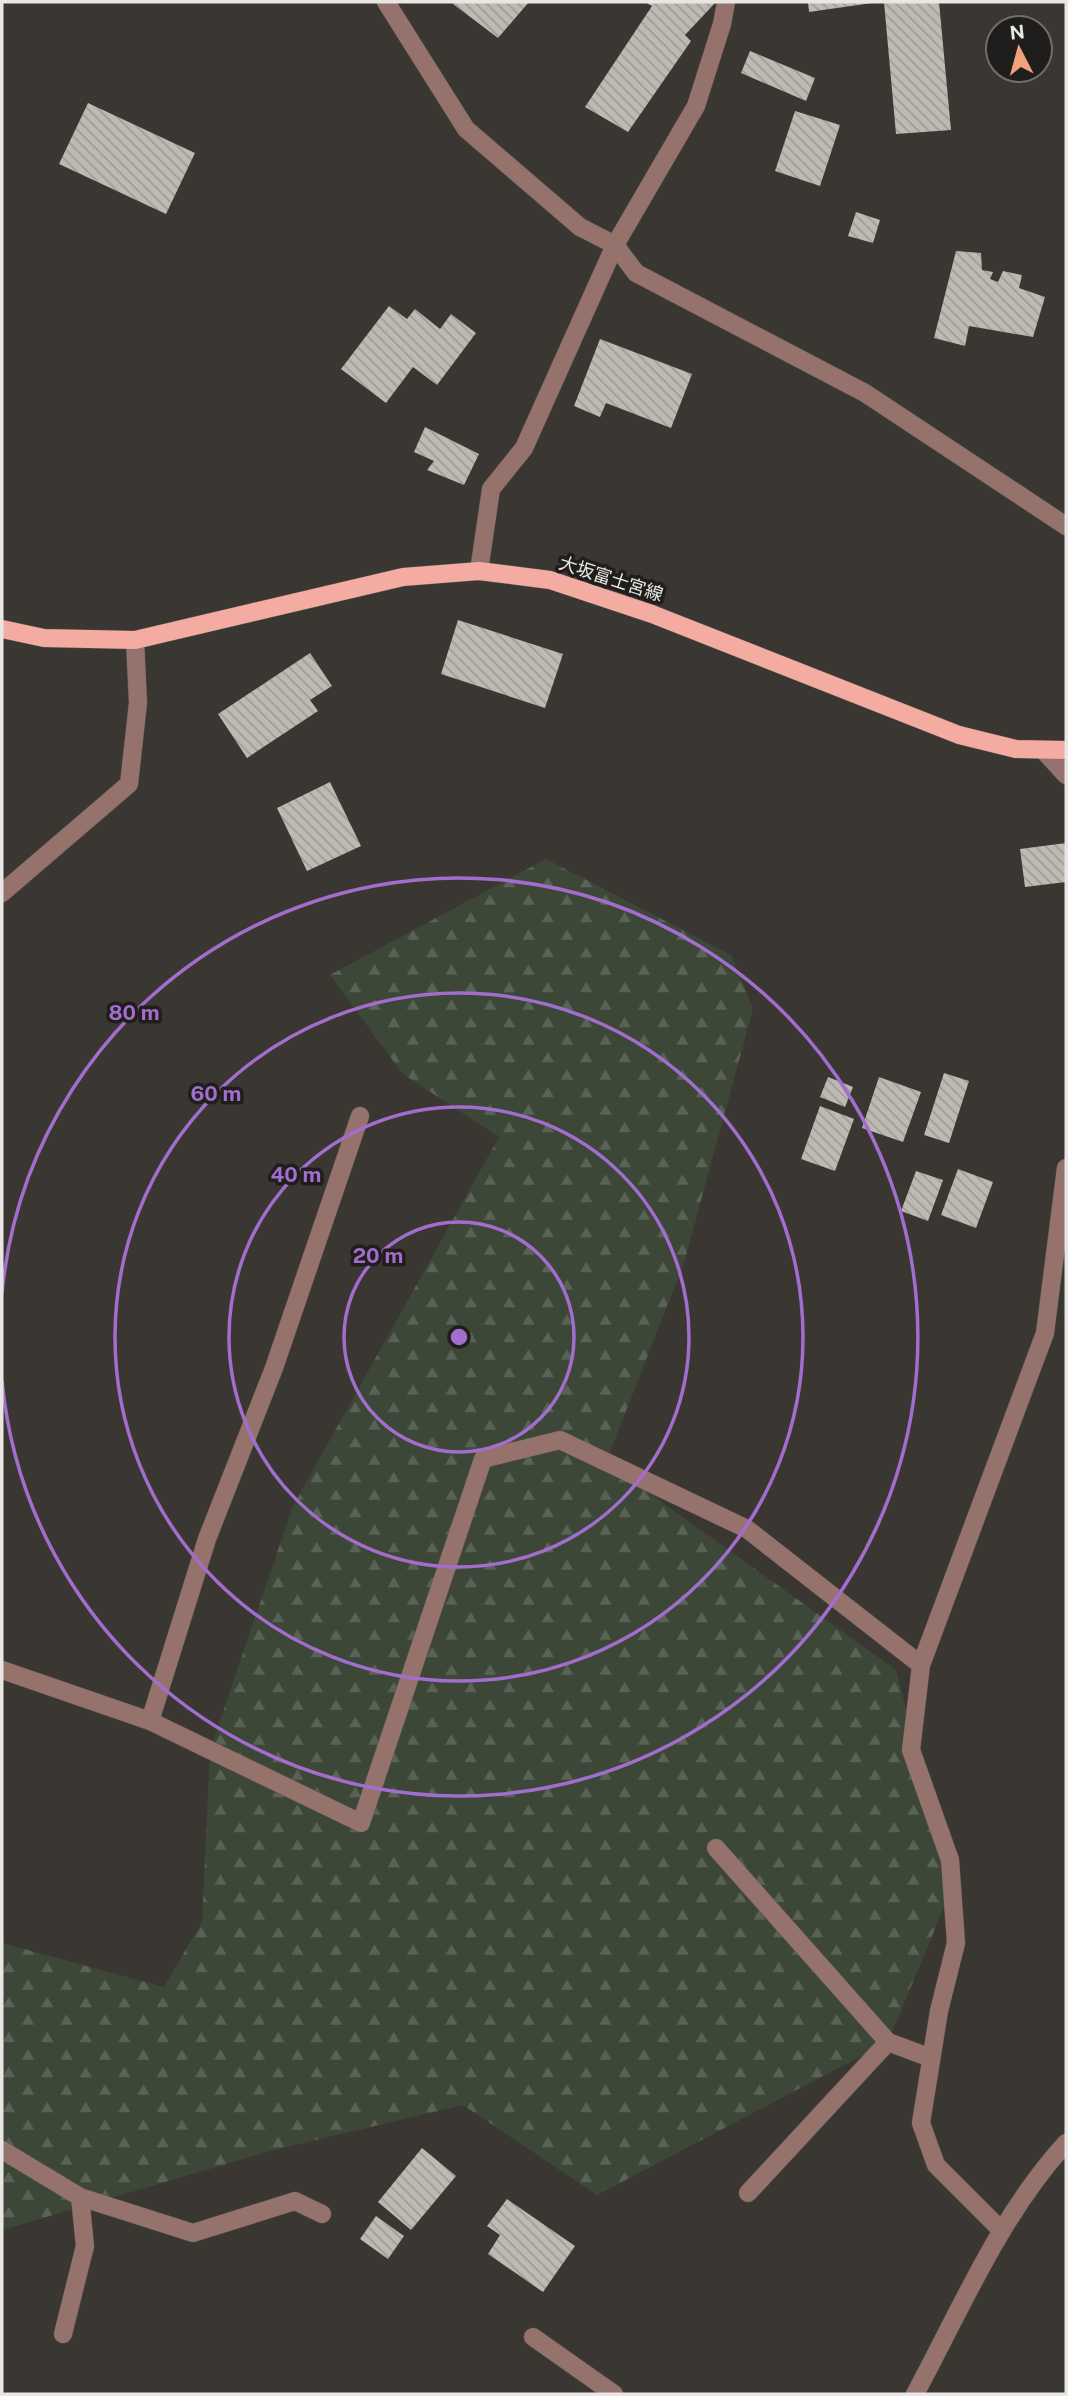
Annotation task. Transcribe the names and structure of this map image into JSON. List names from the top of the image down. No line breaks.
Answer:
{"streets":{"main road":["大坂富士宮線"]},"north":"top","rings":["80 m","60 m","40 m","20 m"]}
